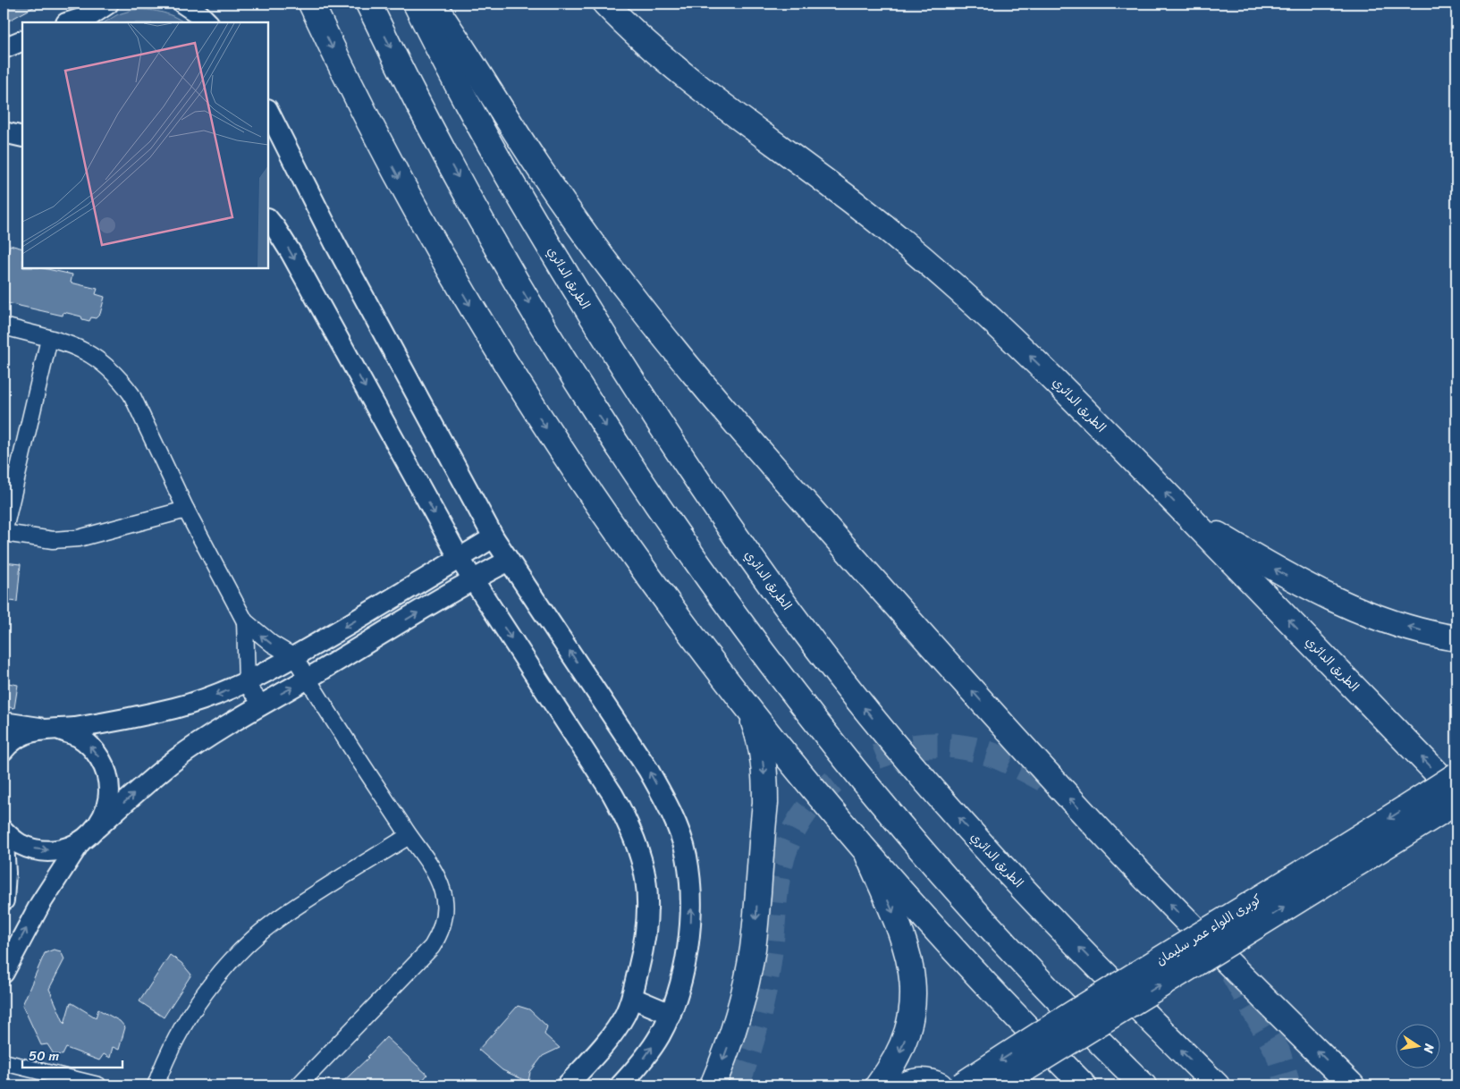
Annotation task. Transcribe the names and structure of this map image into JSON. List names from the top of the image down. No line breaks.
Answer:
{"streets":{"main road":["الطريق الدائري","كوبرى اللواء عمر سليمان"]},"scale_bar":"50 m","north":"right"}
